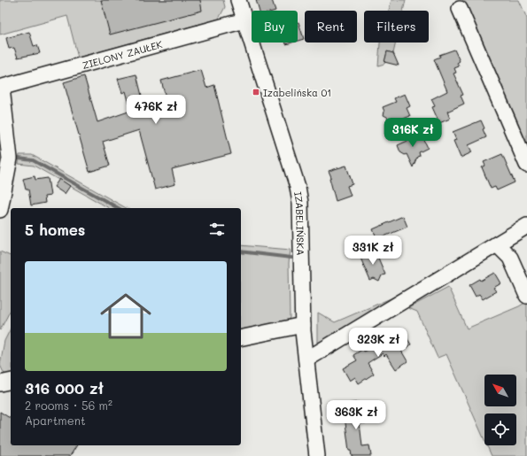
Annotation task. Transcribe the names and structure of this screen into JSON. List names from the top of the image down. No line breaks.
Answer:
{"streets":{"street":["ZIELONY ZAUŁEK","IZABELIŃSKA"]},"crossings":[["ZIELONY ZAUŁEK","IZABELIŃSKA"]],"places":{"transit":["Izabelińska 01"]},"north":"top left","page":{"chip":["Buy","Rent","Filters"],"price":["476K zł","316K zł","331K zł","323K zł","363K zł"],"heading":"5 homes","list":[{"name":"316 000 zł","note":"2 rooms · 56 m² · Apartment"}]}}
